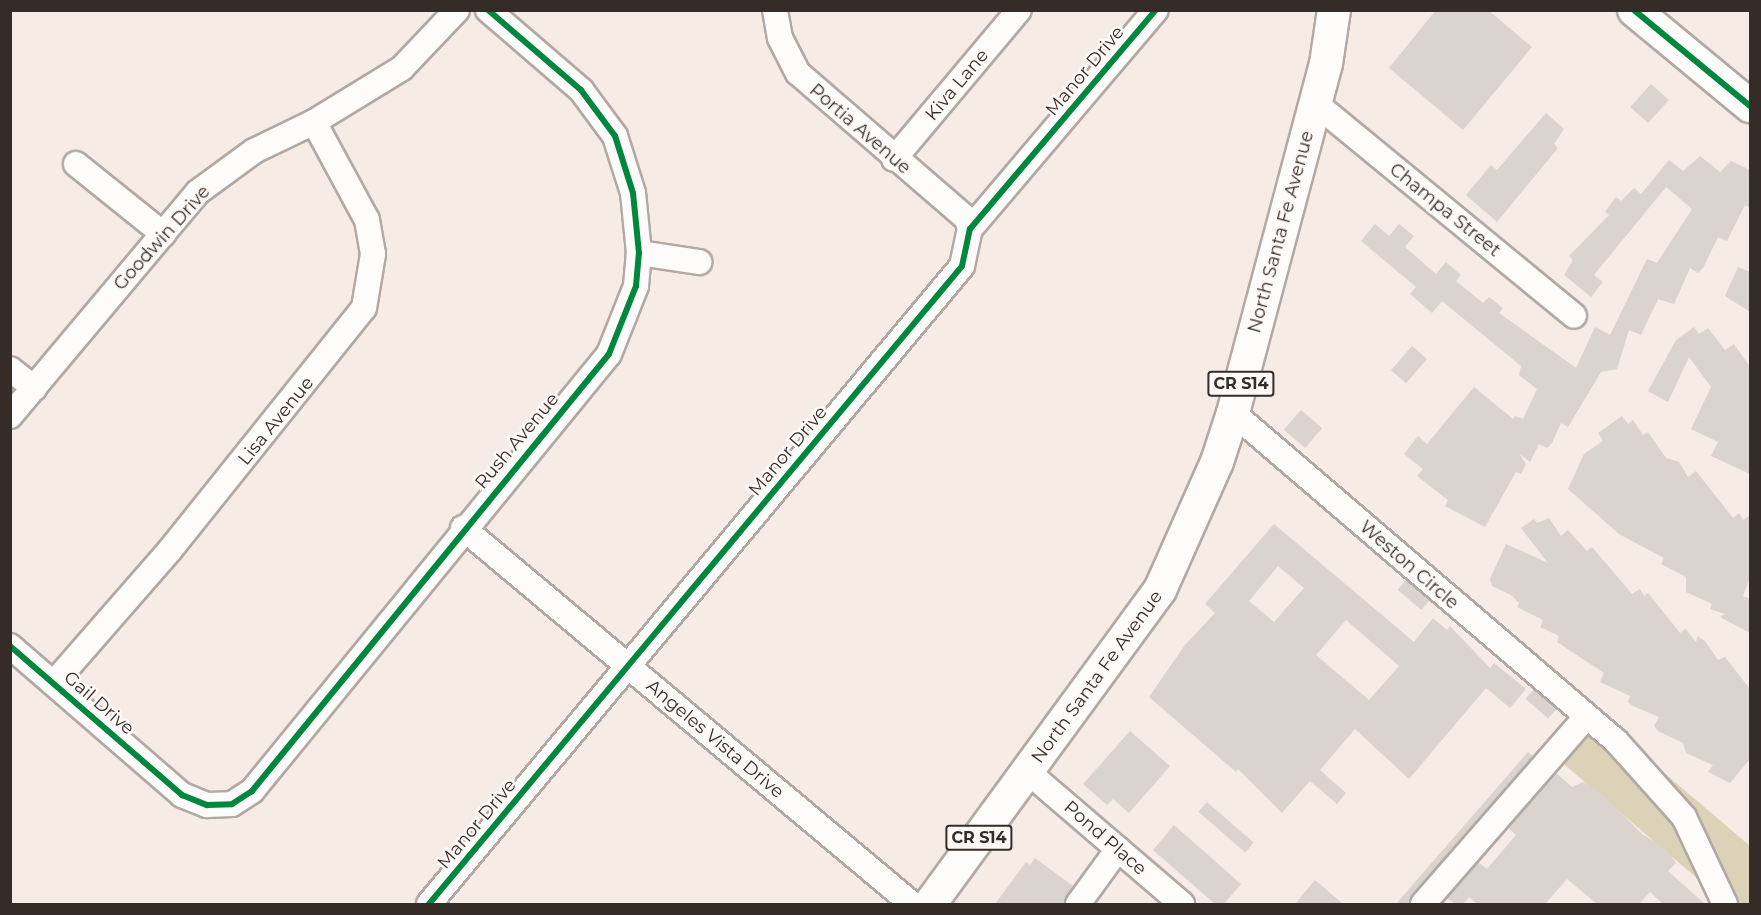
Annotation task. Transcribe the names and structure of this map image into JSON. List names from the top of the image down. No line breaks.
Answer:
{"streets":{"main road":["North Santa Fe Avenue","CR S14"],"street":["Manor Drive","Kiva Lane","Portia Avenue","Champa Street","Goodwin Drive","Lisa Avenue","Rush Avenue","Weston Circle","Gail Drive","Angeles Vista Drive","Pond Place"]},"crossings":[["Manor Drive","Portia Avenue"],["Manor Drive","Angeles Vista Drive"],["Kiva Lane","Portia Avenue"],["Champa Street","North Santa Fe Avenue"],["North Santa Fe Avenue","Weston Circle"],["North Santa Fe Avenue","Pond Place"],["Goodwin Drive","Lisa Avenue"],["Lisa Avenue","Gail Drive"],["Rush Avenue","Gail Drive"],["Rush Avenue","Angeles Vista Drive"]]}
